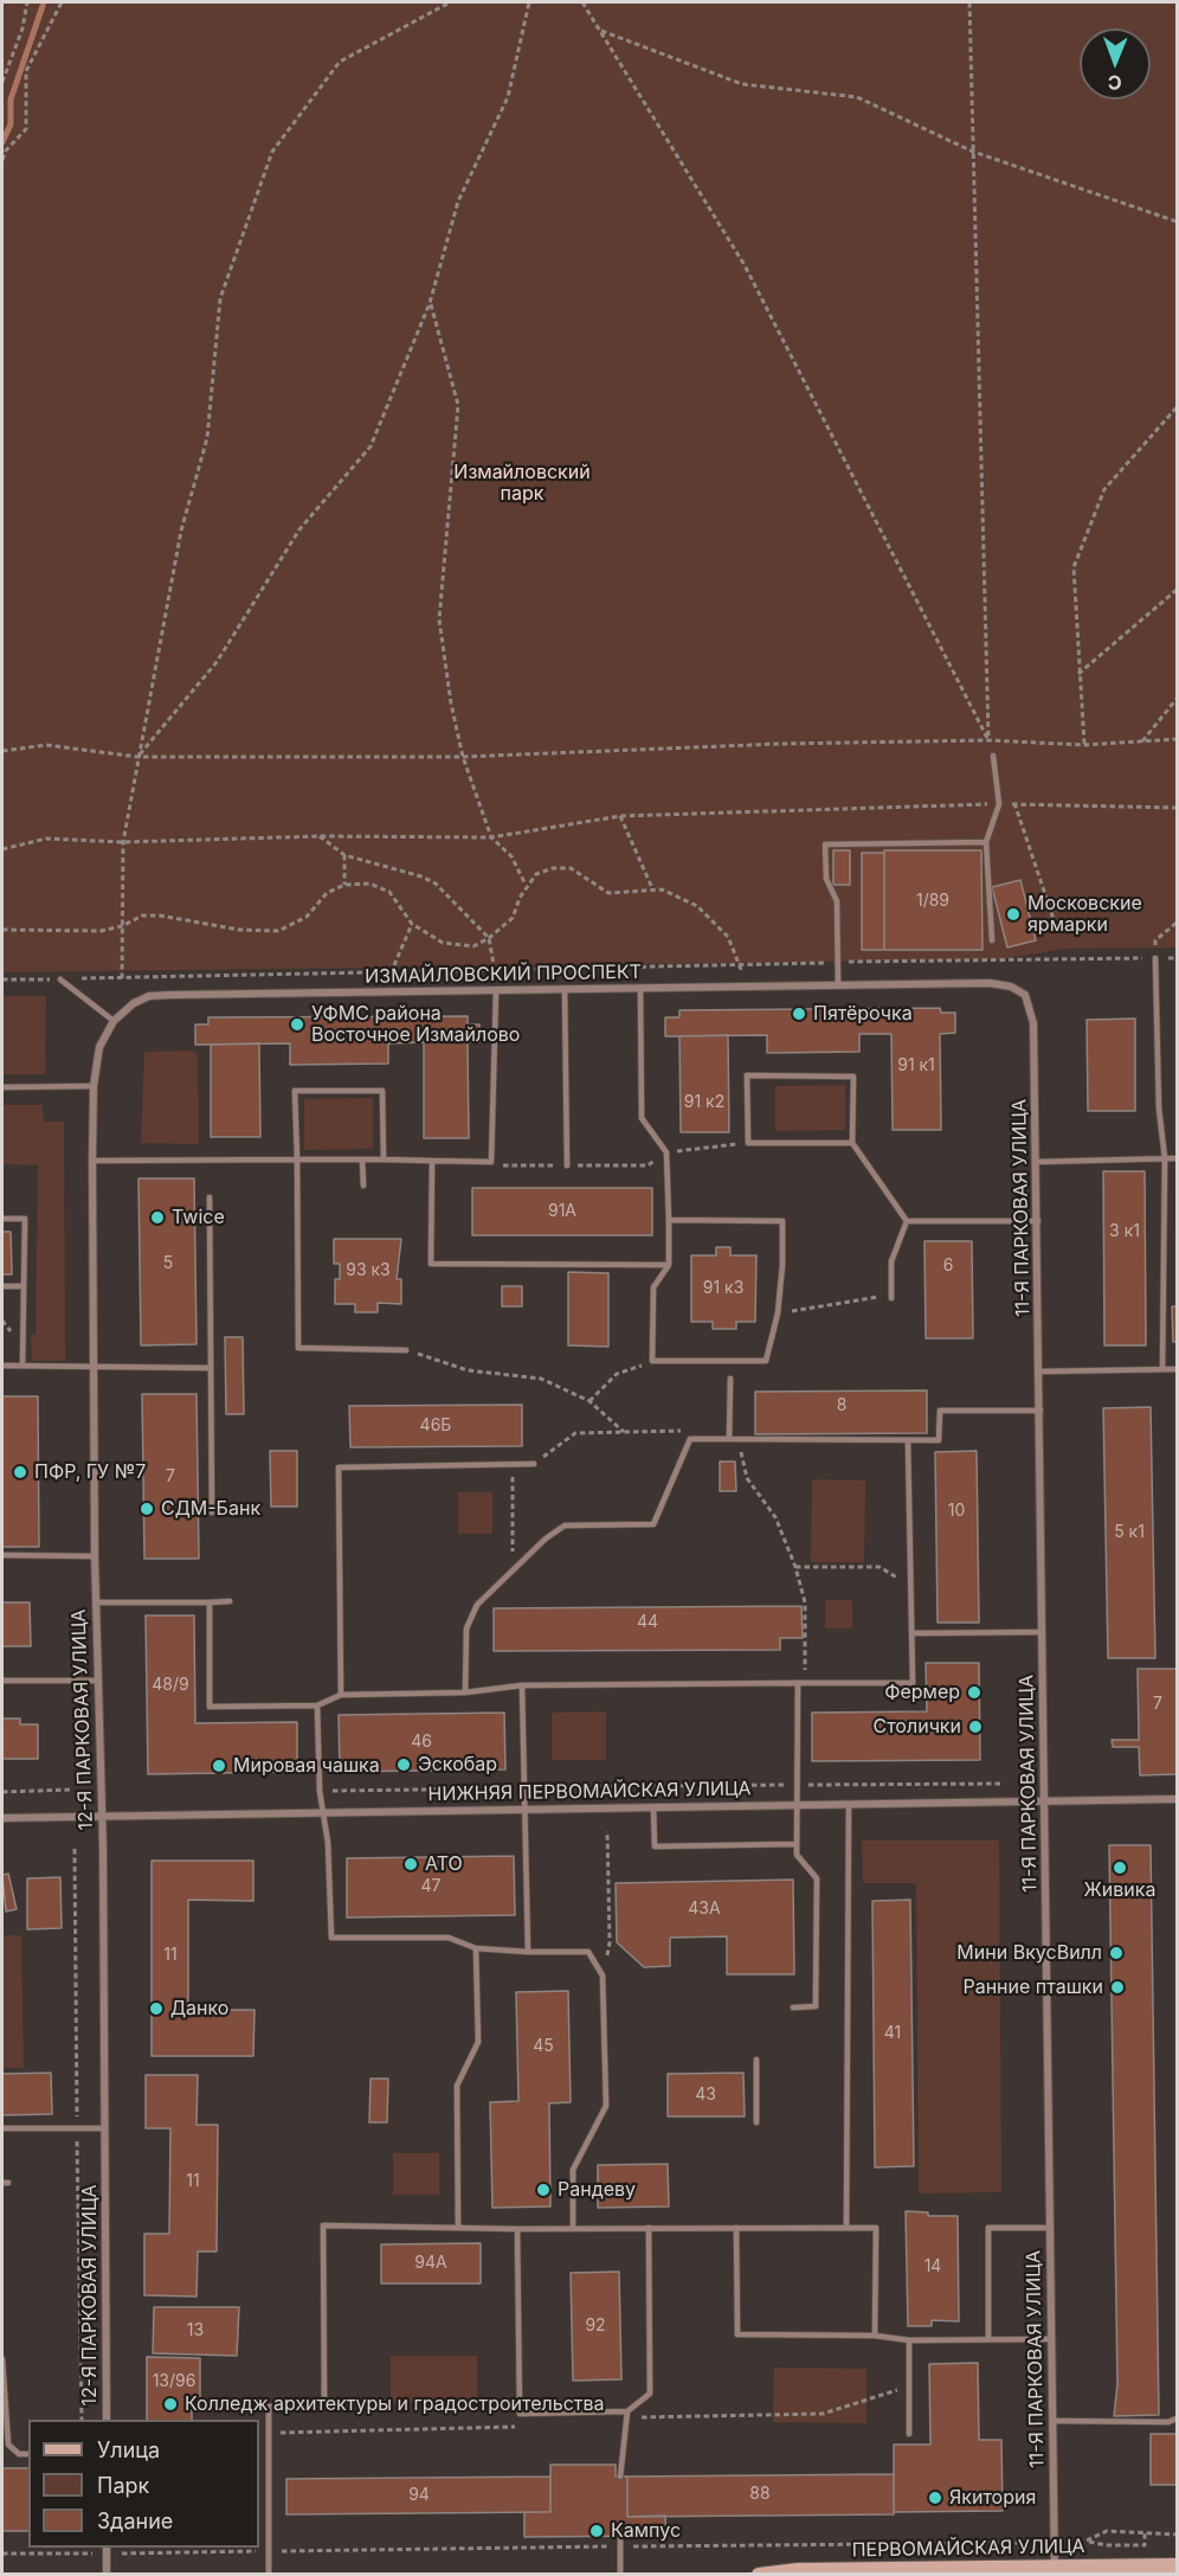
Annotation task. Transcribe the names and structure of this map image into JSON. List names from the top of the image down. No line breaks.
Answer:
{"streets":{"main road":["ПЕРВОМАЙСКАЯ УЛИЦА"],"street":["ИЗМАЙЛОВСКИЙ ПРОСПЕКТ","11-Я ПАРКОВАЯ УЛИЦА","12-Я ПАРКОВАЯ УЛИЦА","НИЖНЯЯ ПЕРВОМАЙСКАЯ УЛИЦА"]},"crossings":[["ИЗМАЙЛОВСКИЙ ПРОСПЕКТ","11-Я ПАРКОВАЯ УЛИЦА"],["ИЗМАЙЛОВСКИЙ ПРОСПЕКТ","12-Я ПАРКОВАЯ УЛИЦА"],["11-Я ПАРКОВАЯ УЛИЦА","НИЖНЯЯ ПЕРВОМАЙСКАЯ УЛИЦА"],["11-Я ПАРКОВАЯ УЛИЦА","ПЕРВОМАЙСКАЯ УЛИЦА"],["12-Я ПАРКОВАЯ УЛИЦА","НИЖНЯЯ ПЕРВОМАЙСКАЯ УЛИЦА"]],"parks":["Измайловский парк"],"places":["Московские ярмарки","Пятёрочка","УФМС района Восточное Измайлово","Twice","ПФР, ГУ №7","СДМ-Банк","Фермер","Столички","Эскобар","Мировая чашка","АТО","Живика","Мини ВкусВилл","Ранние пташки","Данко","Рандеву","Колледж архитектуры и градостроительства","Якитория","Кампус"],"house_numbers":["1/89","91 к1","91 к2","91А","3 к1","5","6","93 к3","91 к3","8","46Б","7","10","5 к1","44","48/9","7","46","47","43А","11","41","45","43","11","94А","14","92","13","13/96","88","94"],"legend":["Улица","Парк","Здание"],"north":"bottom"}
